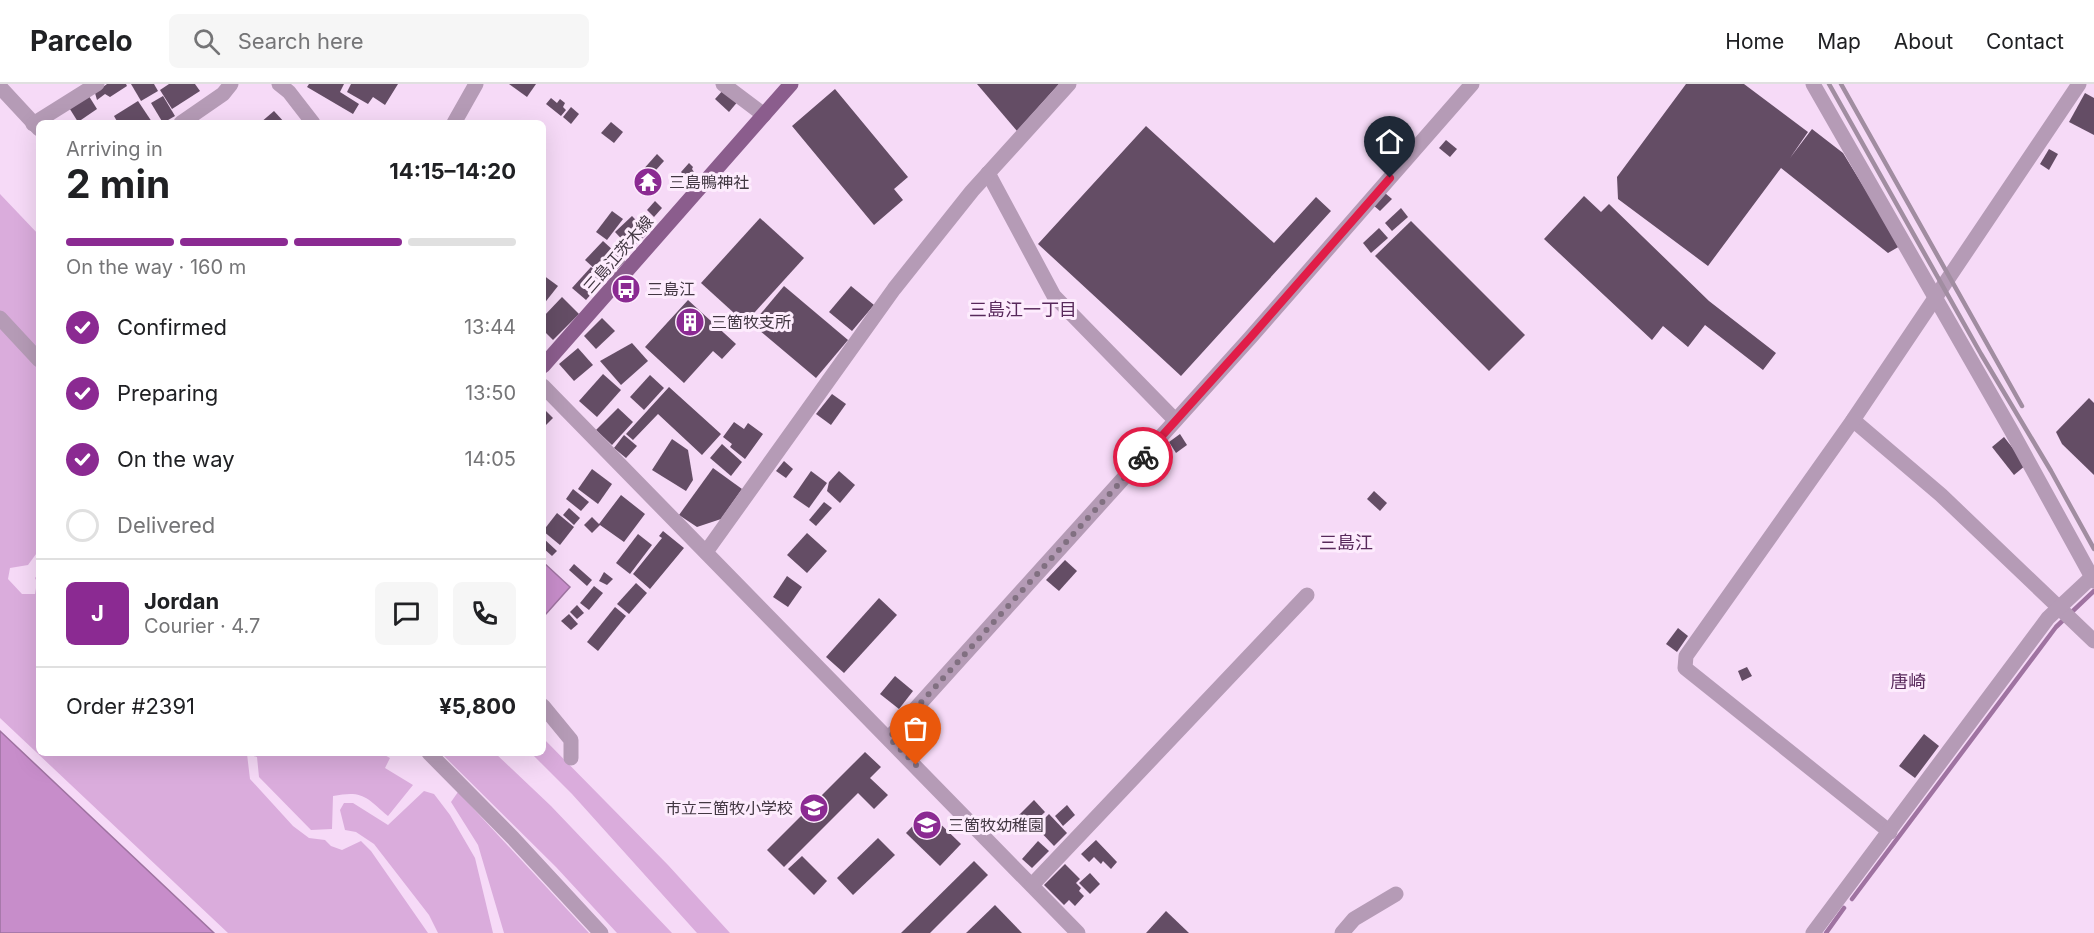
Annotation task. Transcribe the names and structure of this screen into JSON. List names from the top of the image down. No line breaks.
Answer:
{"streets":{"main road":["三島江茨木線"]},"districts":["三島江一丁目","三島江","唐崎"],"places":{"temple":["三島鴨神社"],"bus stop":["三島江"],"building":["三箇牧支所"],"school or university":["市立三箇牧小学校","三箇牧幼稚園"]},"page":{"header":"Parcelo","search":"Search here","nav":["Home","Map","About","Contact"],"heading":["2 min","Arriving in","14:15–14:20"],"panel":["Jordan","Courier · 4.7","Order #2391","¥5,800"],"bar":"On the way · 160 m","list":[["Confirmed","13:44"],["Preparing","13:50"],["On the way","14:05"],"Delivered"],"round":"J"}}
